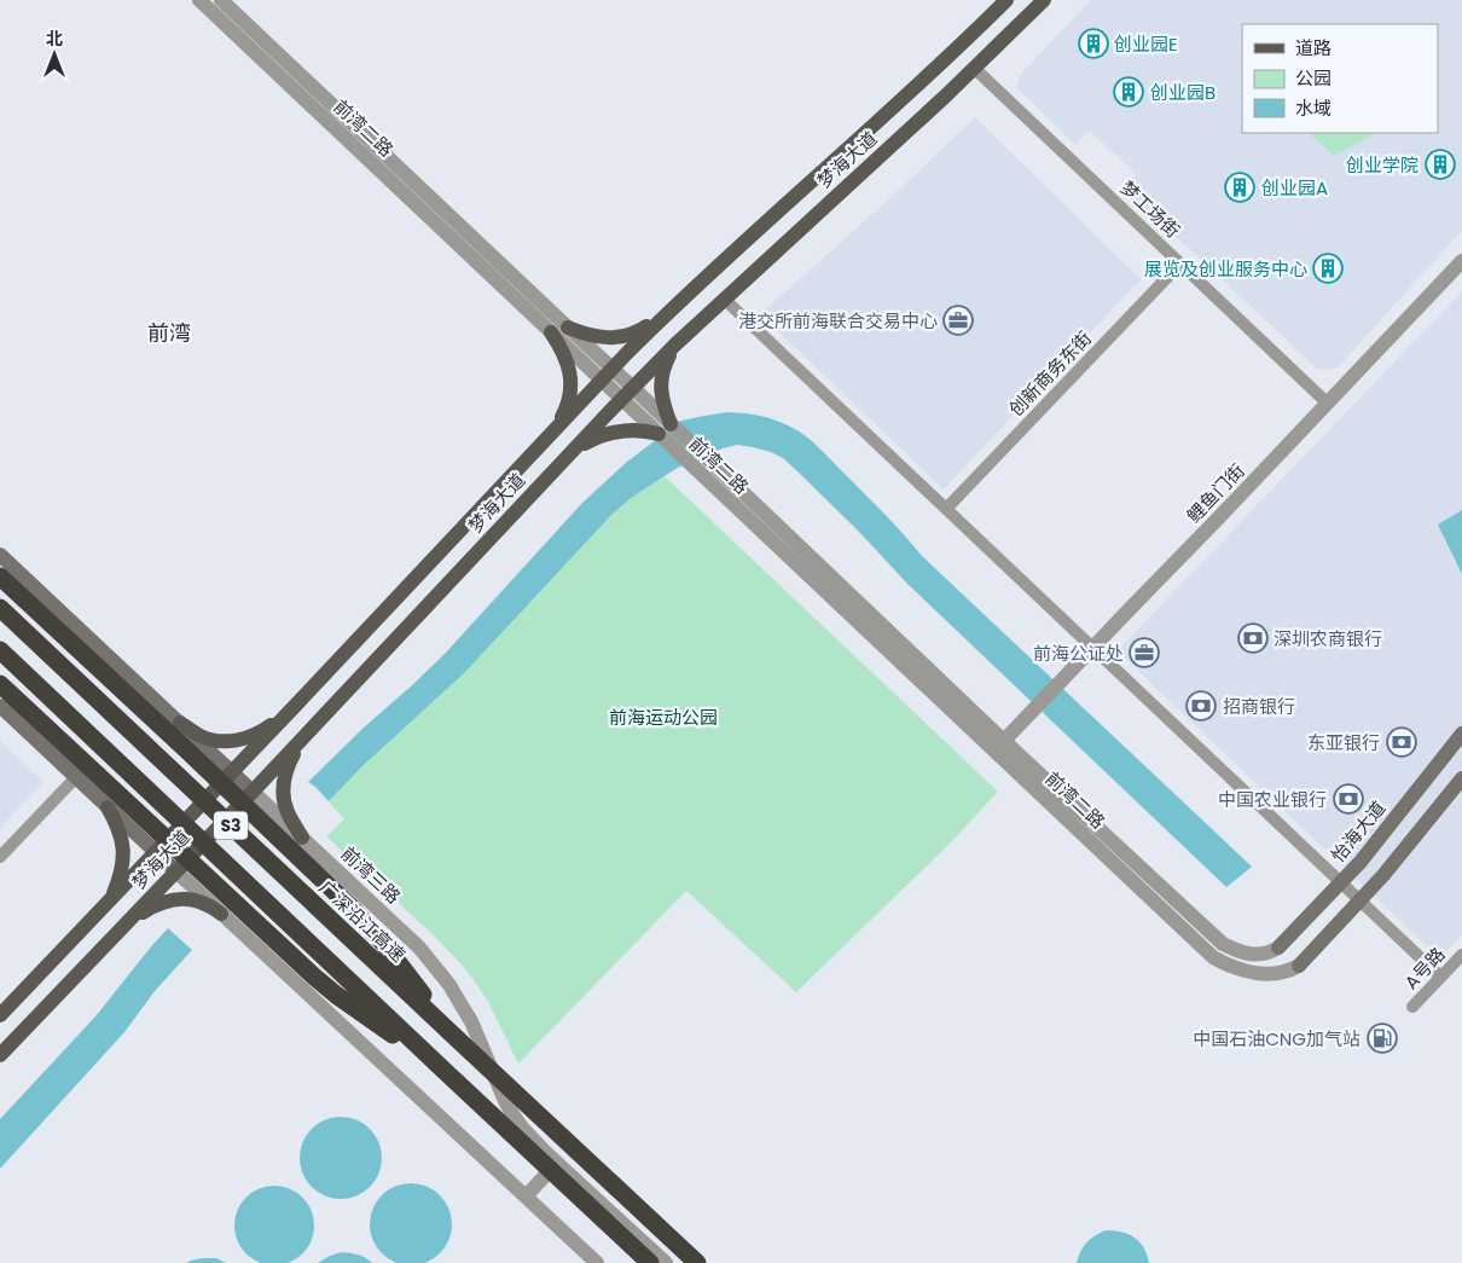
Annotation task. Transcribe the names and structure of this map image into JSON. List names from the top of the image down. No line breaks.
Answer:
{"streets":{"highway":["S3","广深沿江高速"],"main road":["梦海大道","怡海大道","前湾三路"],"street":["前湾二路","梦工场街","创新商务东街","鲤鱼门街","A号路"]},"crossings":[["前湾二路","梦海大道"],["前湾二路","鲤鱼门街"],["前湾二路","怡海大道"],["梦海大道","梦工场街"],["梦海大道","前湾三路"],["梦工场街","创新商务东街"],["梦工场街","鲤鱼门街"]],"districts":["前湾"],"parks":["前海运动公园"],"places":{"building":["创业园E","创业园B","创业学院","创业园A","展览及创业服务中心"],"office":["港交所前海联合交易中心","前海公证处"],"bank":["深圳农商银行","招商银行","东亚银行","中国农业银行"],"fuel station":["中国石油CNG加气站"]},"legend":["道路","公园","水域"],"north":"top"}
